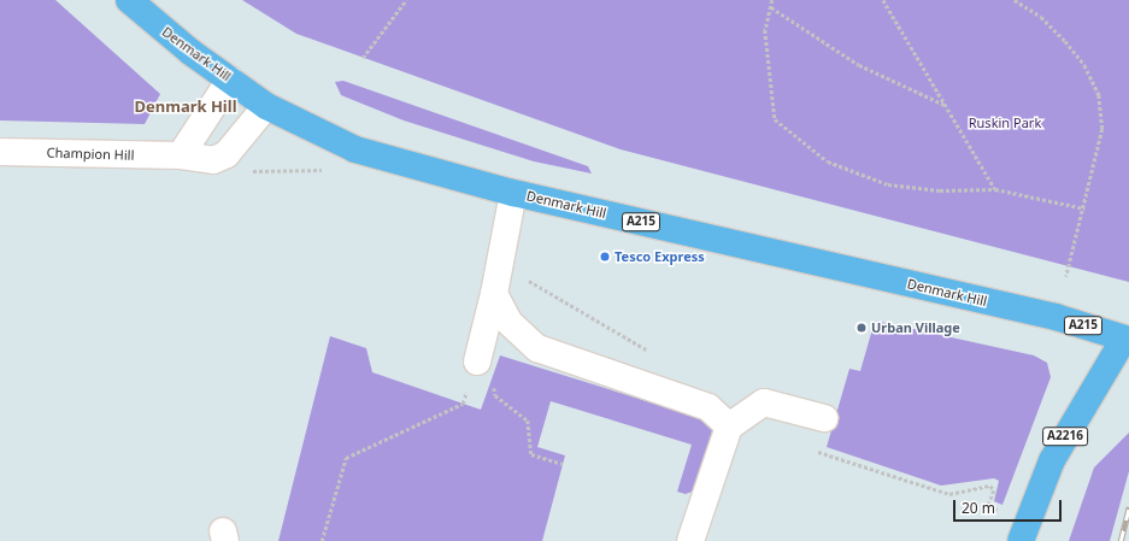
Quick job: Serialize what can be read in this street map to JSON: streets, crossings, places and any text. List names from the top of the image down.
{
  "streets": {
    "main road": ["Denmark Hill", "A215", "A2216"],
    "street": ["Champion Hill"]
  },
  "crossings": [
    ["Denmark Hill", "Champion Hill"],
    ["Denmark Hill", "A2216"]
  ],
  "districts": ["Denmark Hill"],
  "parks": ["Ruskin Park"],
  "places": ["Tesco Express", "Urban Village"],
  "scale_bar": "20 m"
}
